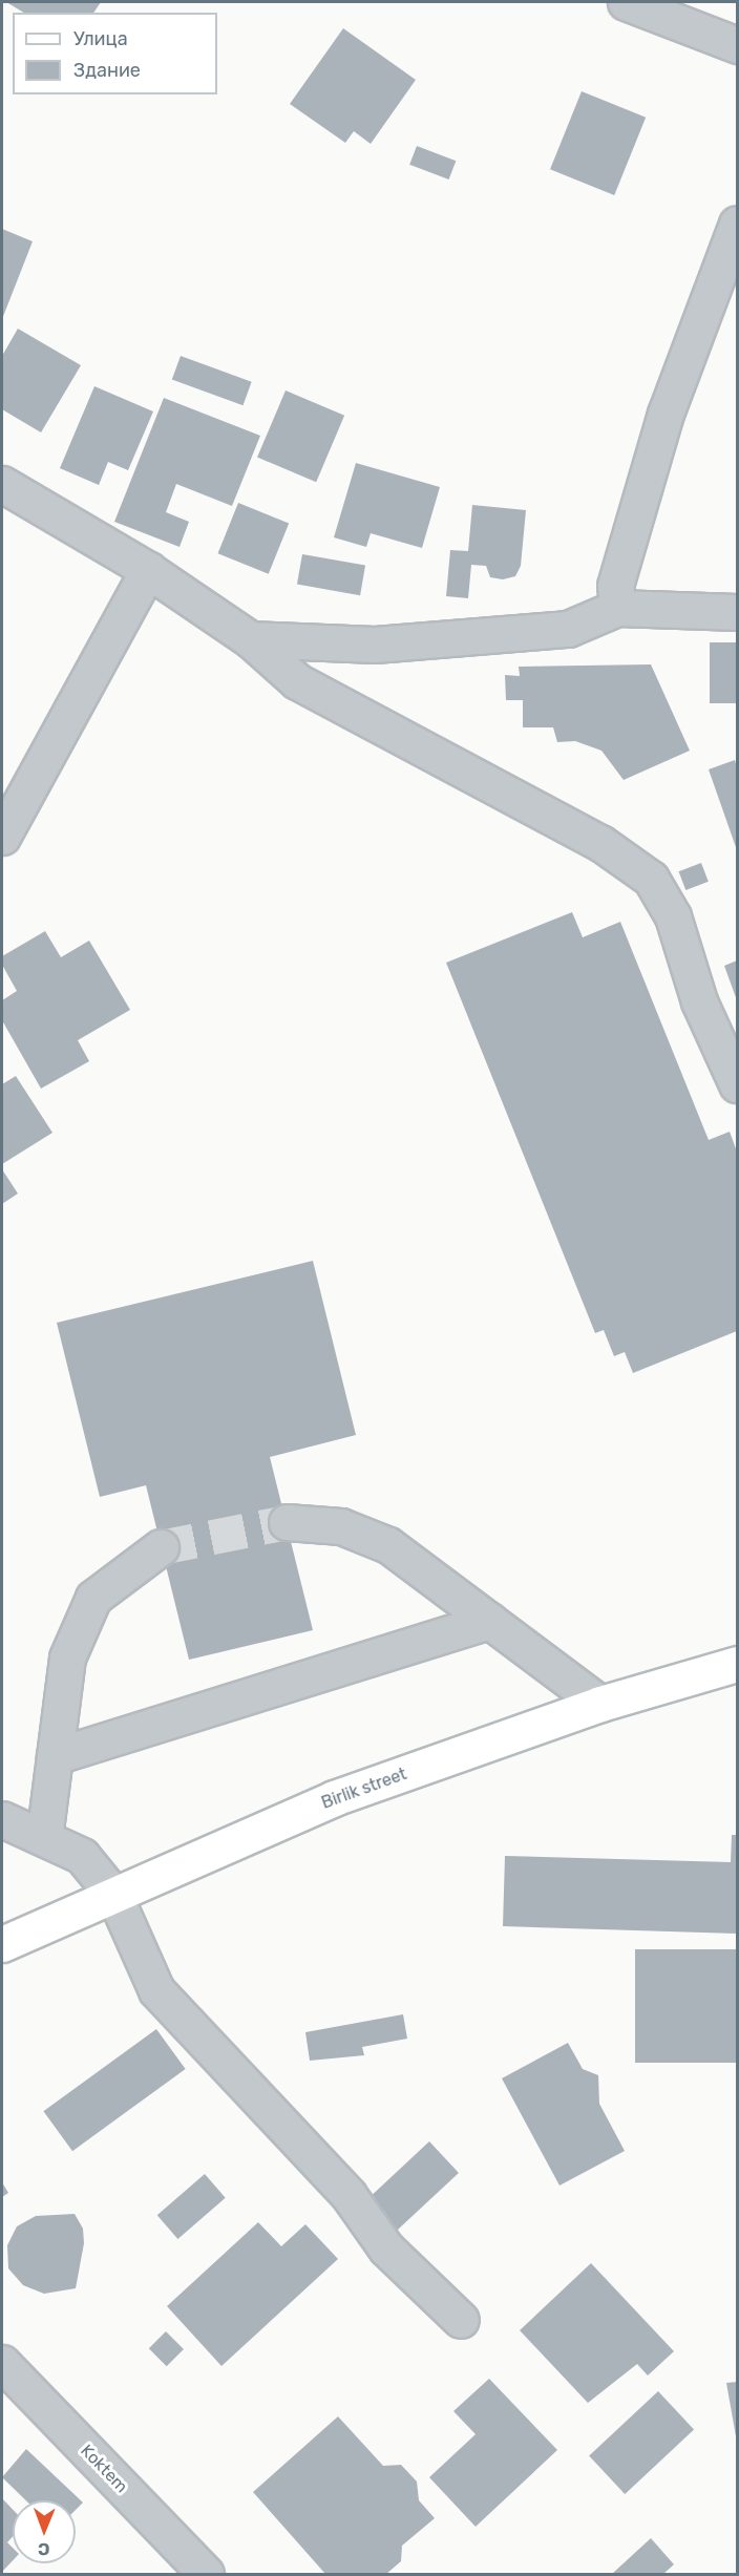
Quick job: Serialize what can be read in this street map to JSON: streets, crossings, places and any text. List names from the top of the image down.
{
  "streets": {
    "main road": ["Birlik street"],
    "street": ["Koktem"]
  },
  "legend": ["Улица", "Здание"],
  "north": "bottom"
}
